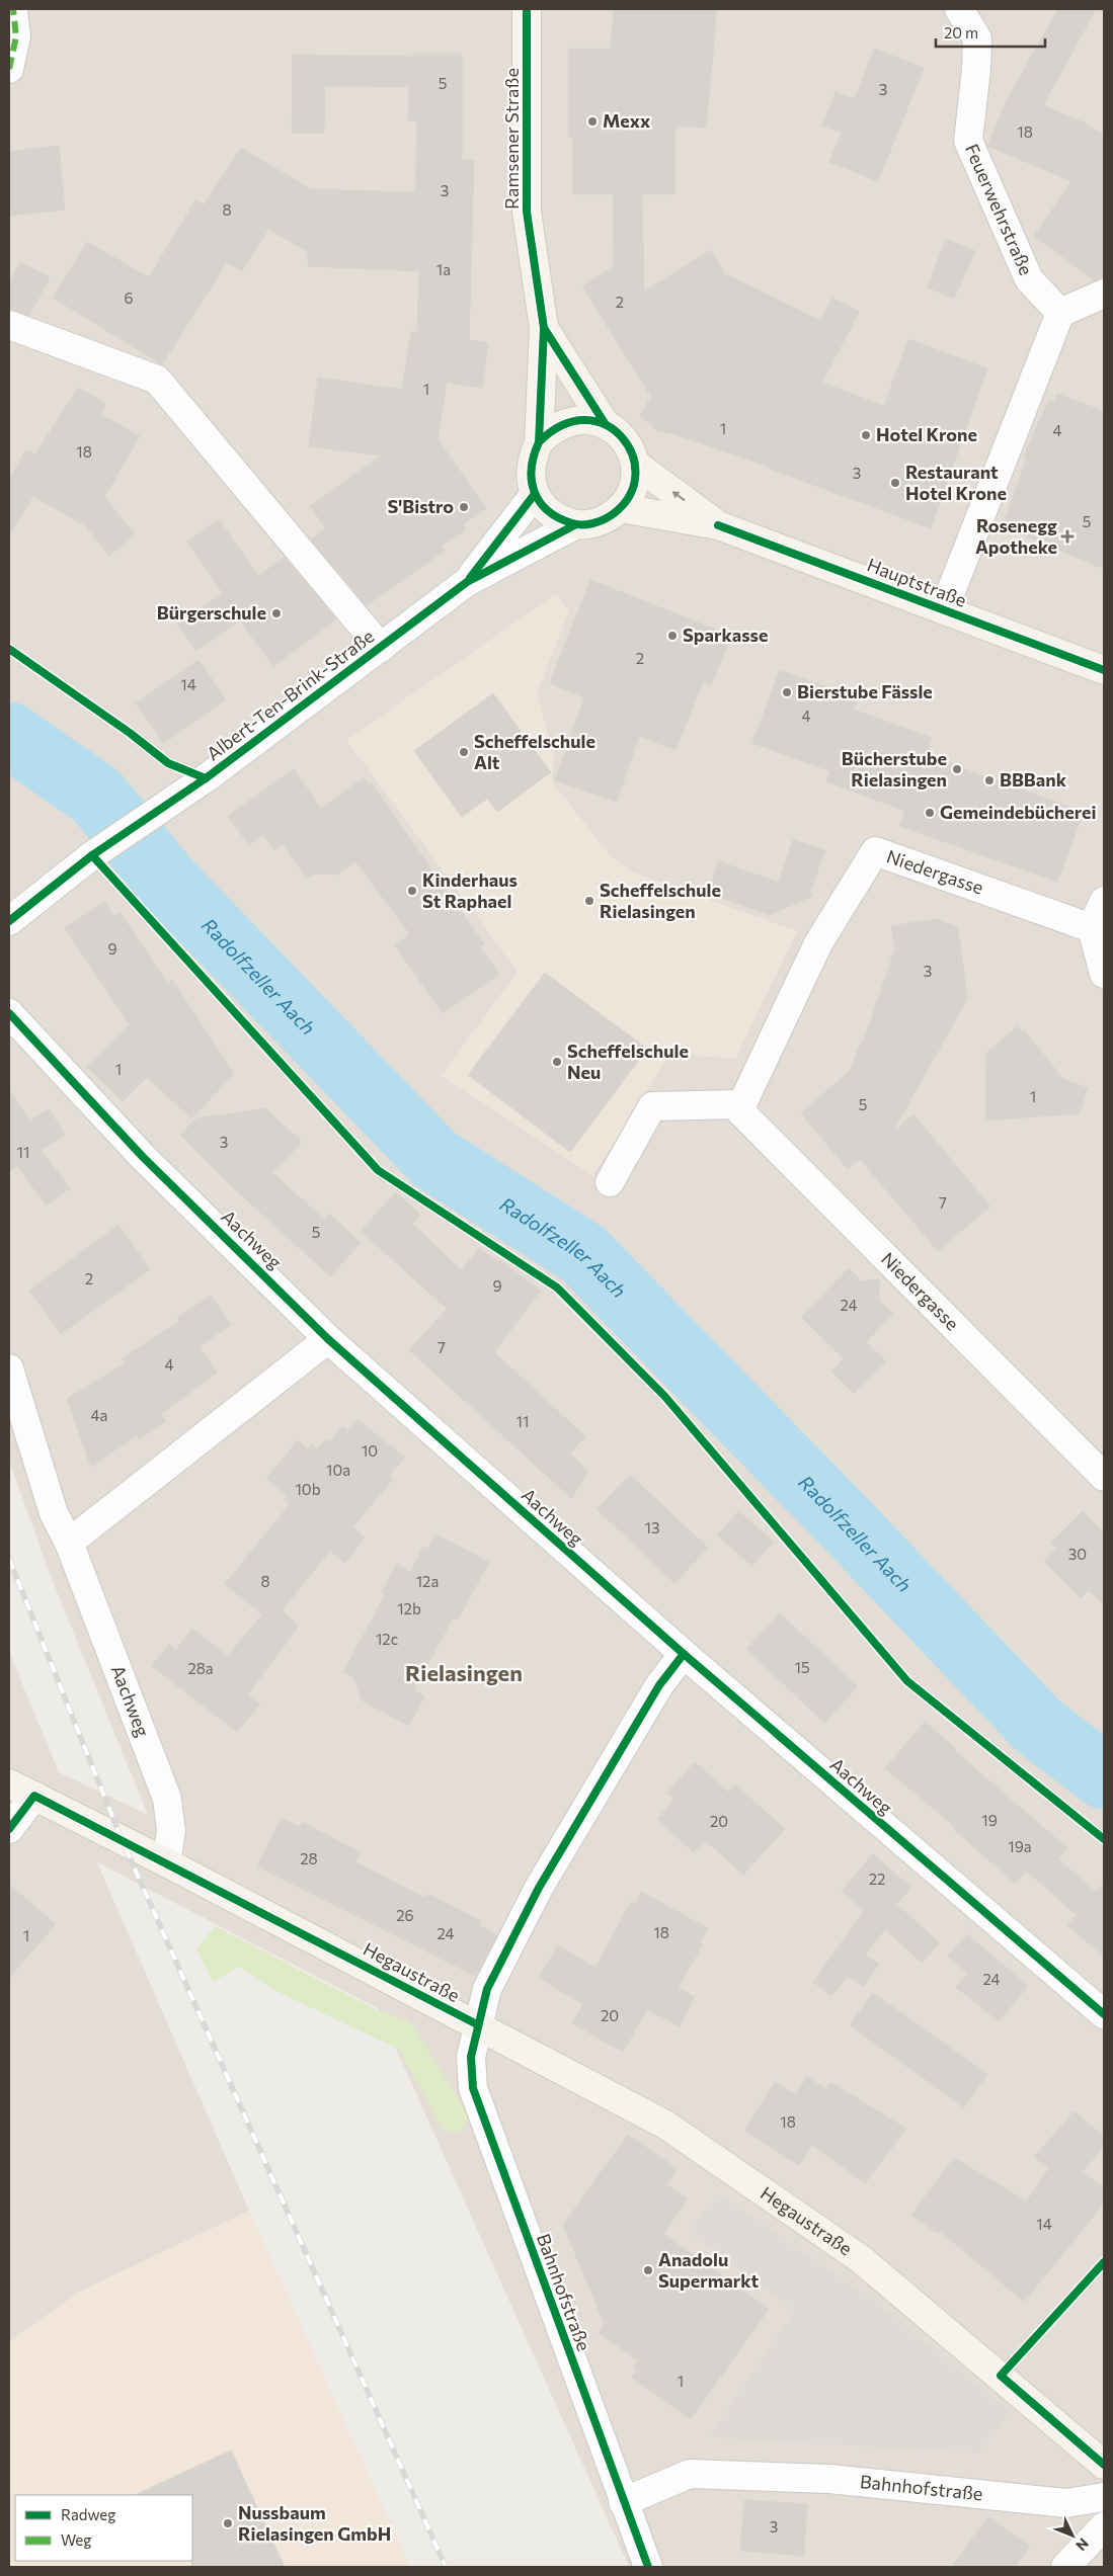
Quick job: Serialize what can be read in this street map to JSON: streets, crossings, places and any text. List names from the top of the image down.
{
  "streets": {
    "main road": ["Ramsener Straße", "Hauptstraße", "Hegaustraße"],
    "street": [
      "Feuerwehrstraße",
      "Albert-Ten-Brink-Straße",
      "Niedergasse",
      "Aachweg",
      "Bahnhofstraße"
    ]
  },
  "crossings": [
    ["Ramsener Straße", "Albert-Ten-Brink-Straße"],
    ["Aachweg", "Hegaustraße"],
    ["Hegaustraße", "Bahnhofstraße"]
  ],
  "districts": ["Rielasingen"],
  "water": ["Radolfzeller Aach"],
  "places": {
    "other": [
      "Mexx",
      "Hotel Krone",
      "Restaurant Hotel Krone",
      "S'Bistro",
      "Bürgerschule",
      "Sparkasse",
      "Bierstube Fässle",
      "Scheffelschule Alt",
      "Bücherstube Rielasingen",
      "BBBank",
      "Gemeindebücherei",
      "Kinderhaus St Raphael",
      "Scheffelschule Rielasingen",
      "Scheffelschule Neu",
      "Anadolu Supermarkt",
      "Nussbaum Rielasingen GmbH"
    ],
    "health": ["Rosenegg Apotheke"]
  },
  "house_numbers": [
    "5",
    "3",
    "18",
    "3",
    "8",
    "1a",
    "6",
    "2",
    "1",
    "1",
    "4",
    "18",
    "3",
    "5",
    "2",
    "14",
    "4",
    "9",
    "3",
    "1",
    "1",
    "5",
    "3",
    "11",
    "7",
    "5",
    "2",
    "9",
    "24",
    "7",
    "4",
    "4a",
    "11",
    "10",
    "10a",
    "10b",
    "13",
    "30",
    "8",
    "12a",
    "12b",
    "12c",
    "15",
    "28a",
    "19",
    "20",
    "19a",
    "28",
    "22",
    "26",
    "18",
    "24",
    "1",
    "24",
    "20",
    "18",
    "14",
    "1",
    "3"
  ],
  "legend": ["Radweg", "Weg"],
  "scale_bar": "20 m",
  "north": "bottom right"
}
